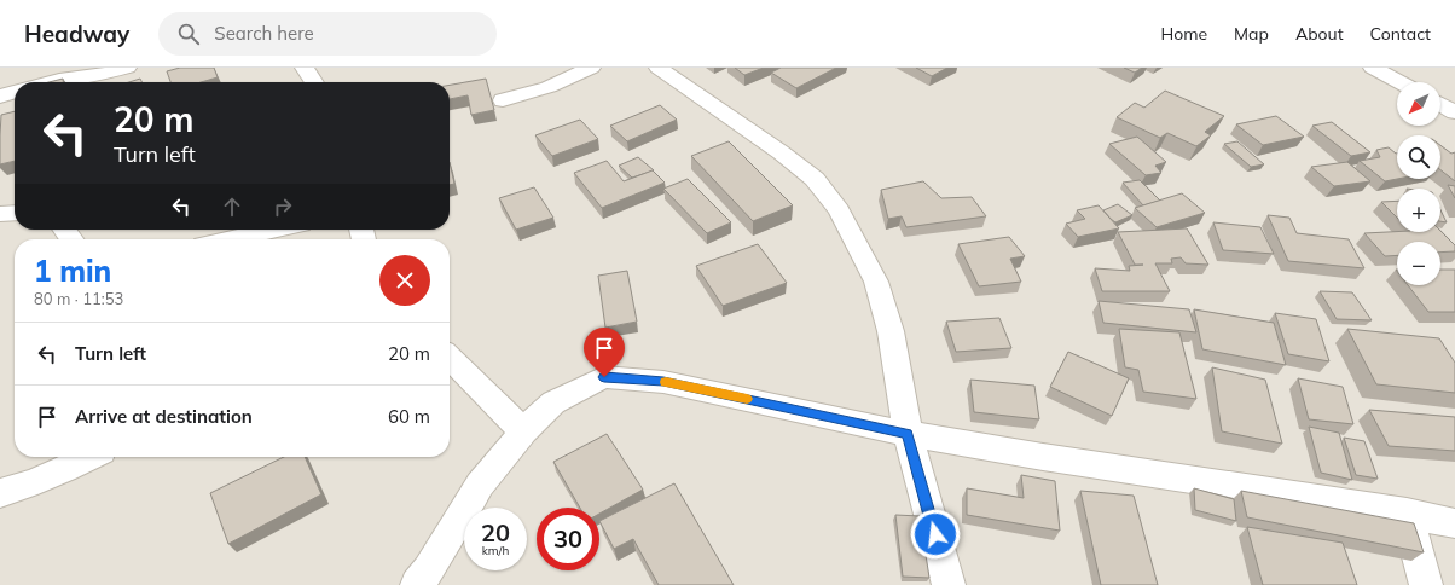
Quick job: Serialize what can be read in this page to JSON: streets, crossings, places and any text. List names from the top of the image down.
{
  "north": "bottom left",
  "page": {
    "header": "Headway",
    "search": "Search here",
    "nav": [
      "Home",
      "Map",
      "About",
      "Contact"
    ],
    "map_buttons": ["+", "−"],
    "turn": ["20 m", "Turn left"],
    "heading": ["1 min", "80 m · 11:53"],
    "list": [
      {
        "name": "Turn left",
        "value": "20 m"
      },
      {
        "name": "Arrive at destination",
        "value": "60 m"
      }
    ],
    "speed": "20 km/h",
    "limit": "30"
  }
}
